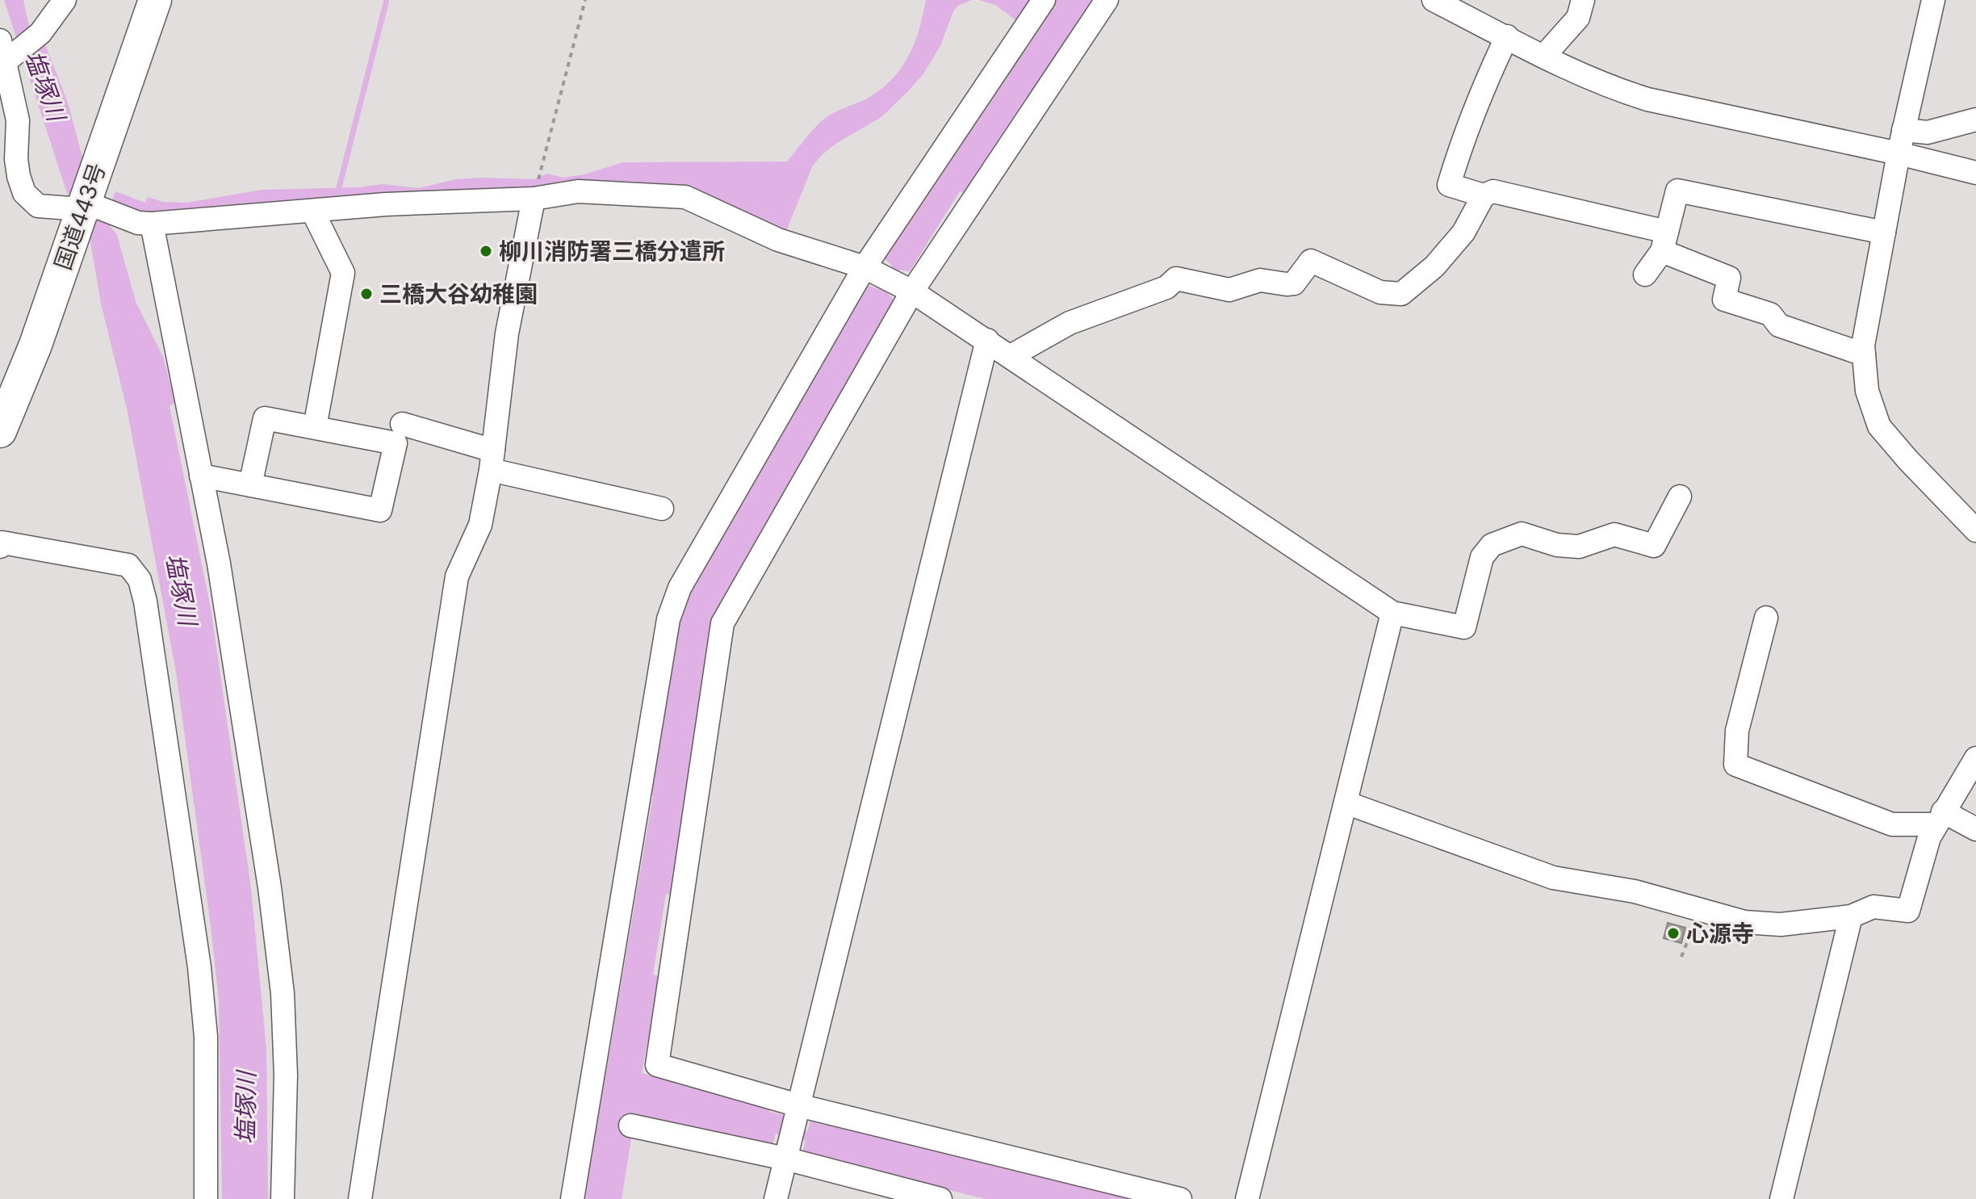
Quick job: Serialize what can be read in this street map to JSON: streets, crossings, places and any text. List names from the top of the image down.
{
  "streets": {
    "highway": ["国道443号"]
  },
  "water": ["塩塚川"],
  "places": ["柳川消防署三橋分遣所", "三橋大谷幼稚園", "心源寺"]
}
